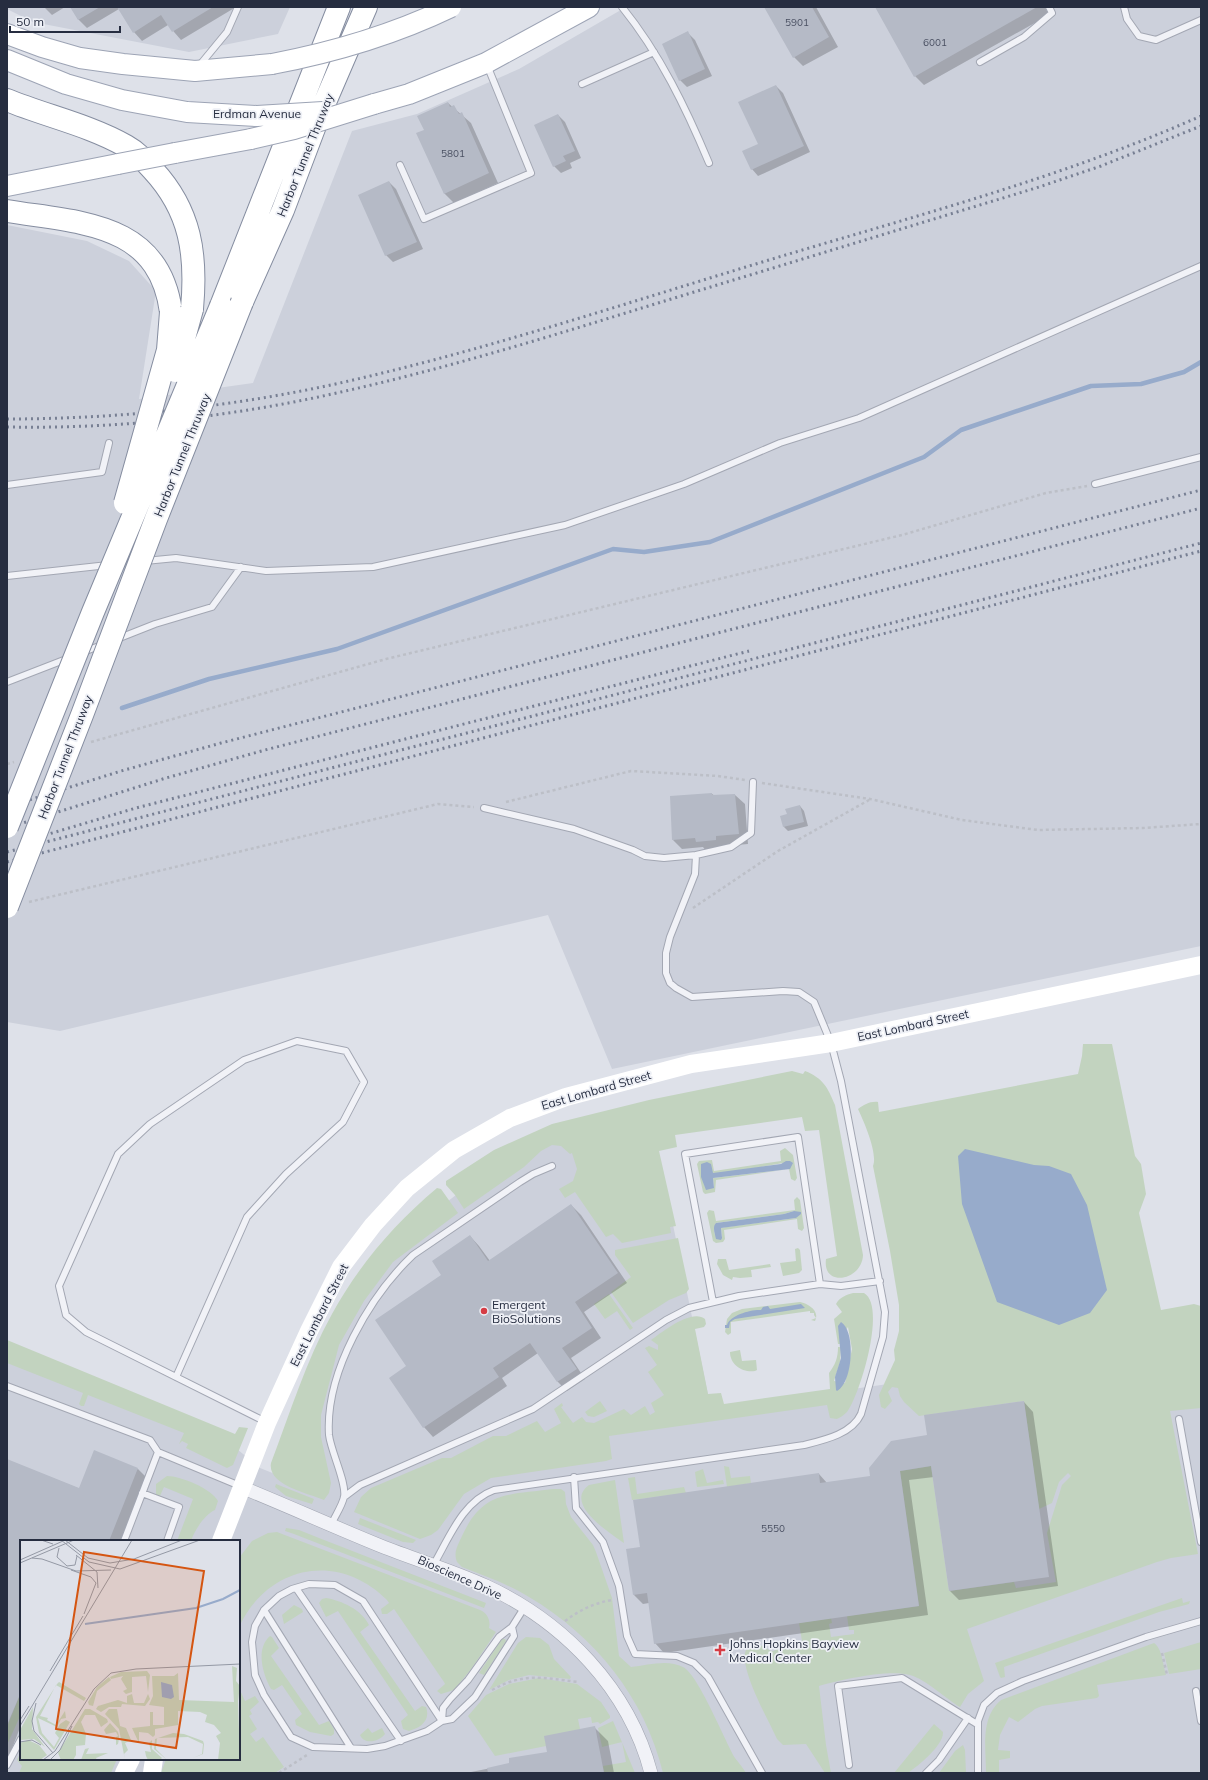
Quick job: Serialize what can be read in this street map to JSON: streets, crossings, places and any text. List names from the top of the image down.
{
  "streets": {
    "highway": ["Harbor Tunnel Thruway"],
    "main road": ["Erdman Avenue", "East Lombard Street"],
    "street": ["Bioscience Drive"]
  },
  "crossings": [
    ["East Lombard Street", "Bioscience Drive"]
  ],
  "places": {
    "other": ["Emergent BioSolutions"],
    "health": ["Johns Hopkins Bayview Medical Center"]
  },
  "house_numbers": [
    "5901",
    "6001",
    "5801",
    "5550"
  ],
  "scale_bar": "50 m"
}
